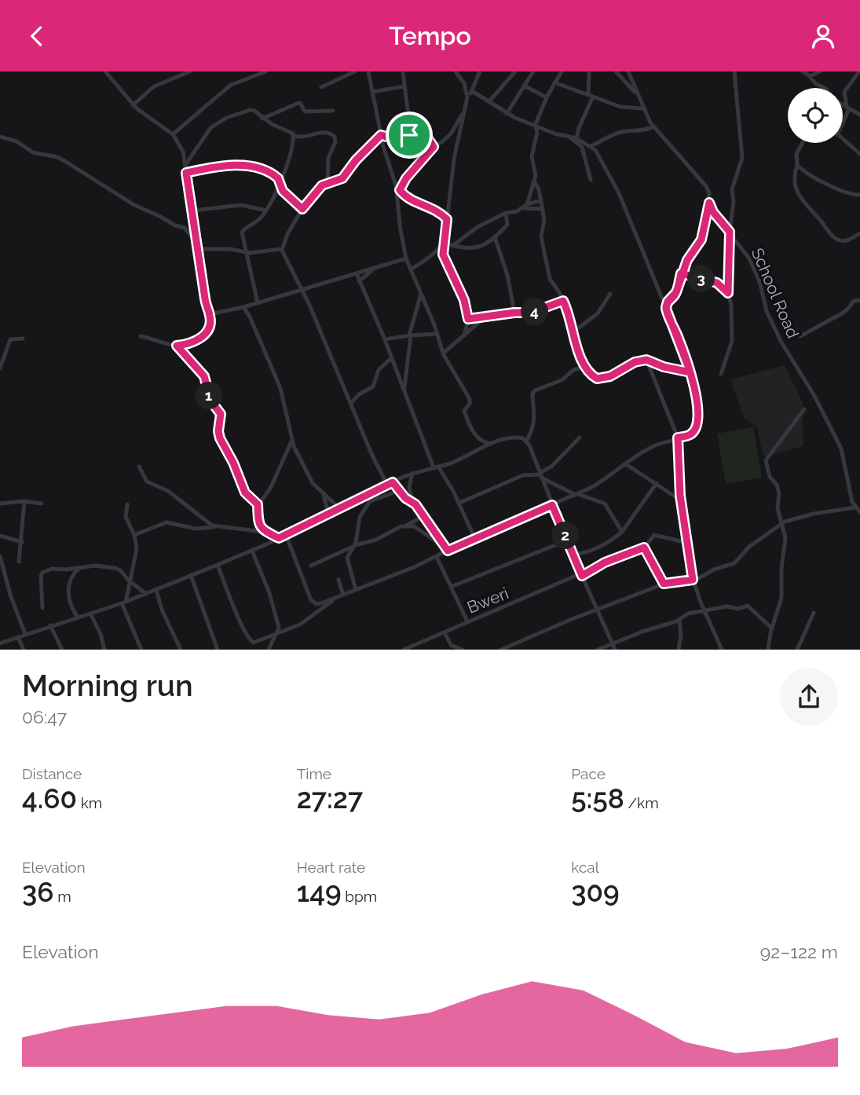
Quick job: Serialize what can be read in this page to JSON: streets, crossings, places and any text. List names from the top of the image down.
{
  "streets": {
    "street": ["School Road", "Bweri"]
  },
  "page": {
    "header": "Tempo",
    "pins": [
      "3",
      "4",
      "1",
      "2"
    ],
    "heading": ["Morning run", "06:47"],
    "stats": [
      ["Distance", "4.60 km"],
      ["Time", "27:27"],
      ["Pace", "5:58 /km"],
      ["Elevation", "36 m"],
      ["Heart rate", "149 bpm"],
      ["kcal", "309"]
    ],
    "chart": ["Elevation", "92–122 m"]
  }
}
